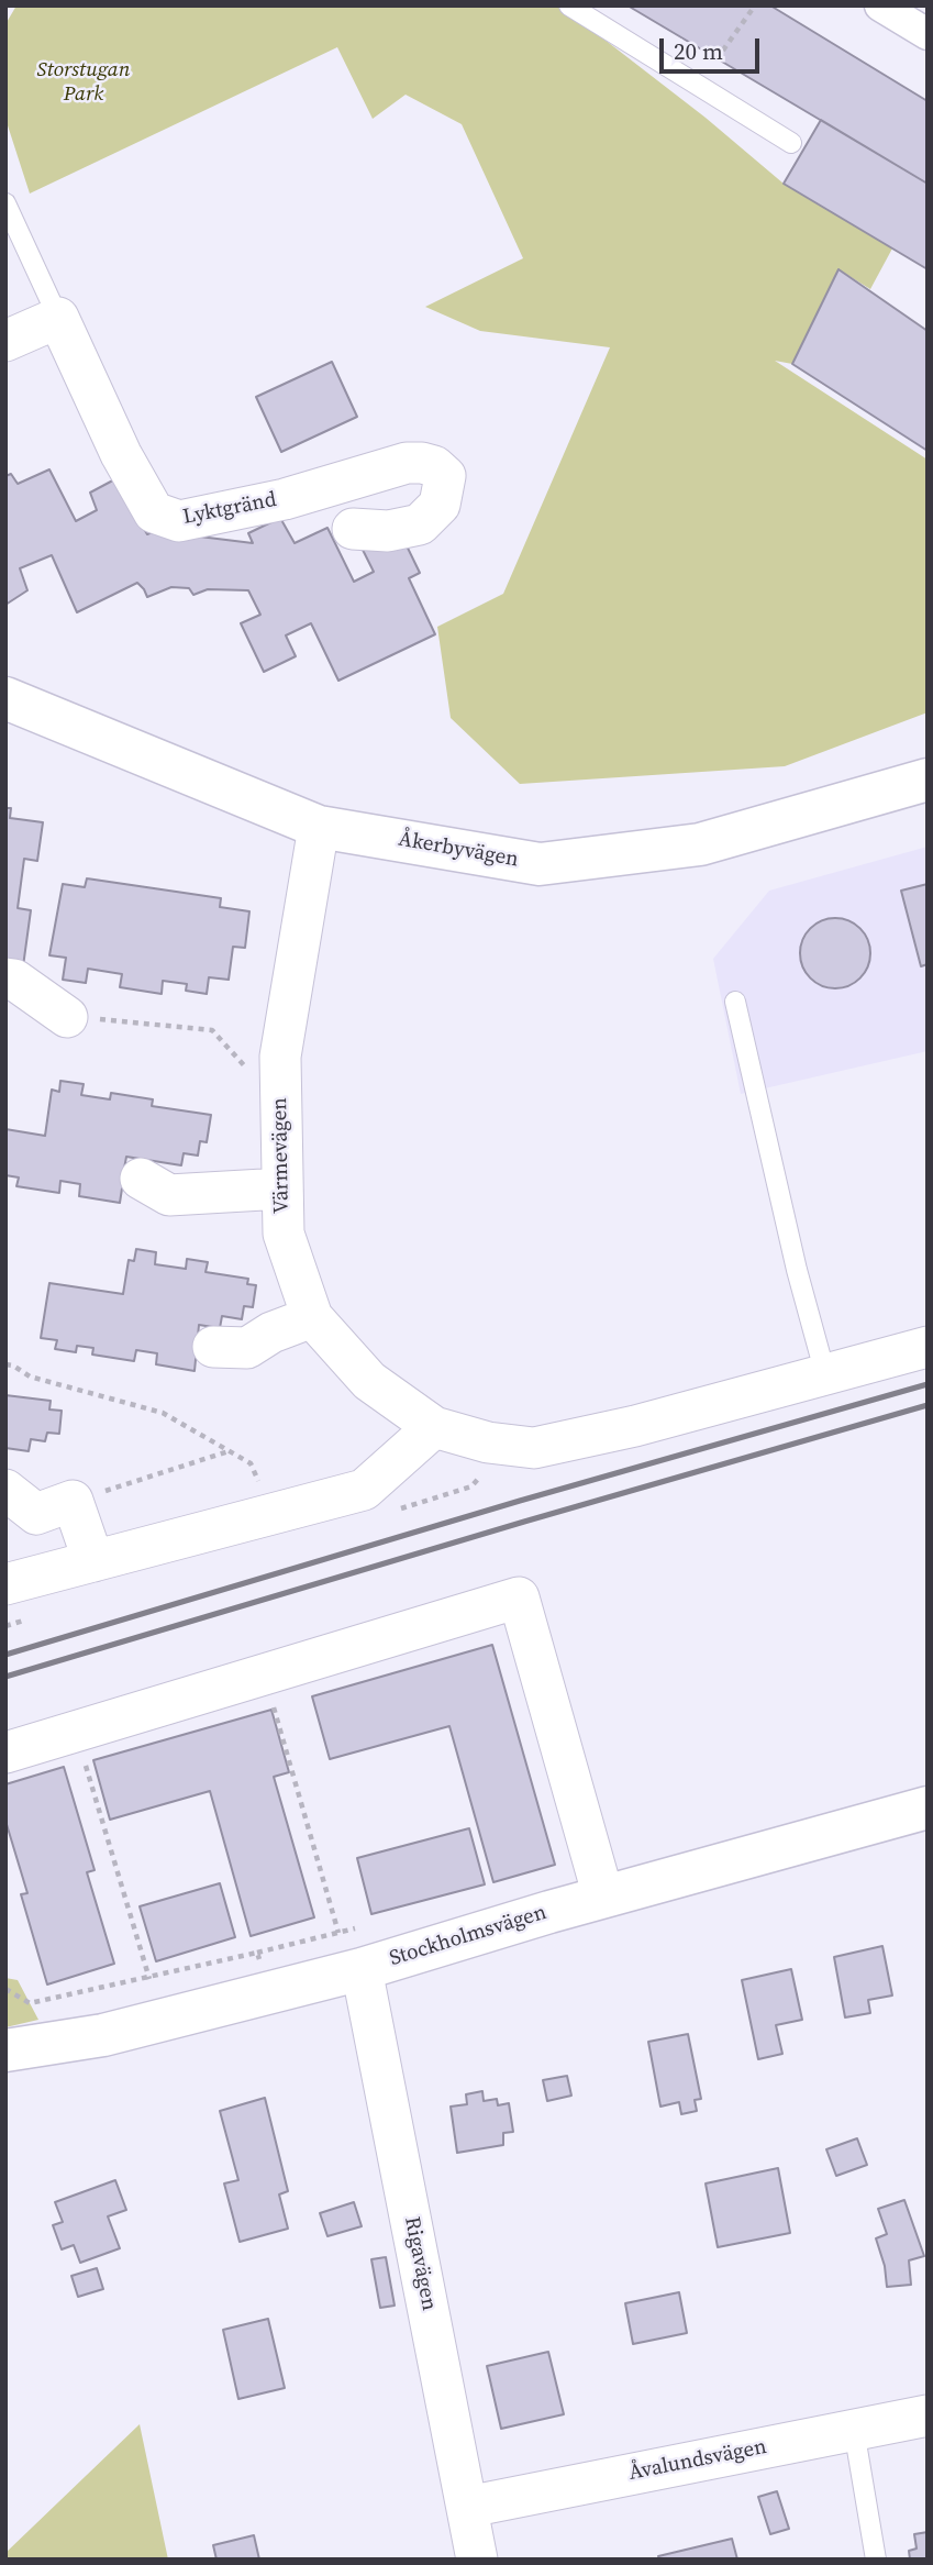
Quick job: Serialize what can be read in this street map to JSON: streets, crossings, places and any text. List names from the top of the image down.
{
  "streets": {
    "street": [
      "Lyktgränd",
      "Åkerbyvägen",
      "Värmevägen",
      "Stockholmsvägen",
      "Rigavägen",
      "Åvalundsvägen"
    ]
  },
  "crossings": [
    ["Åkerbyvägen", "Värmevägen"],
    ["Stockholmsvägen", "Rigavägen"],
    ["Rigavägen", "Åvalundsvägen"]
  ],
  "parks": ["Storstugan Park"],
  "scale_bar": "20 m"
}
